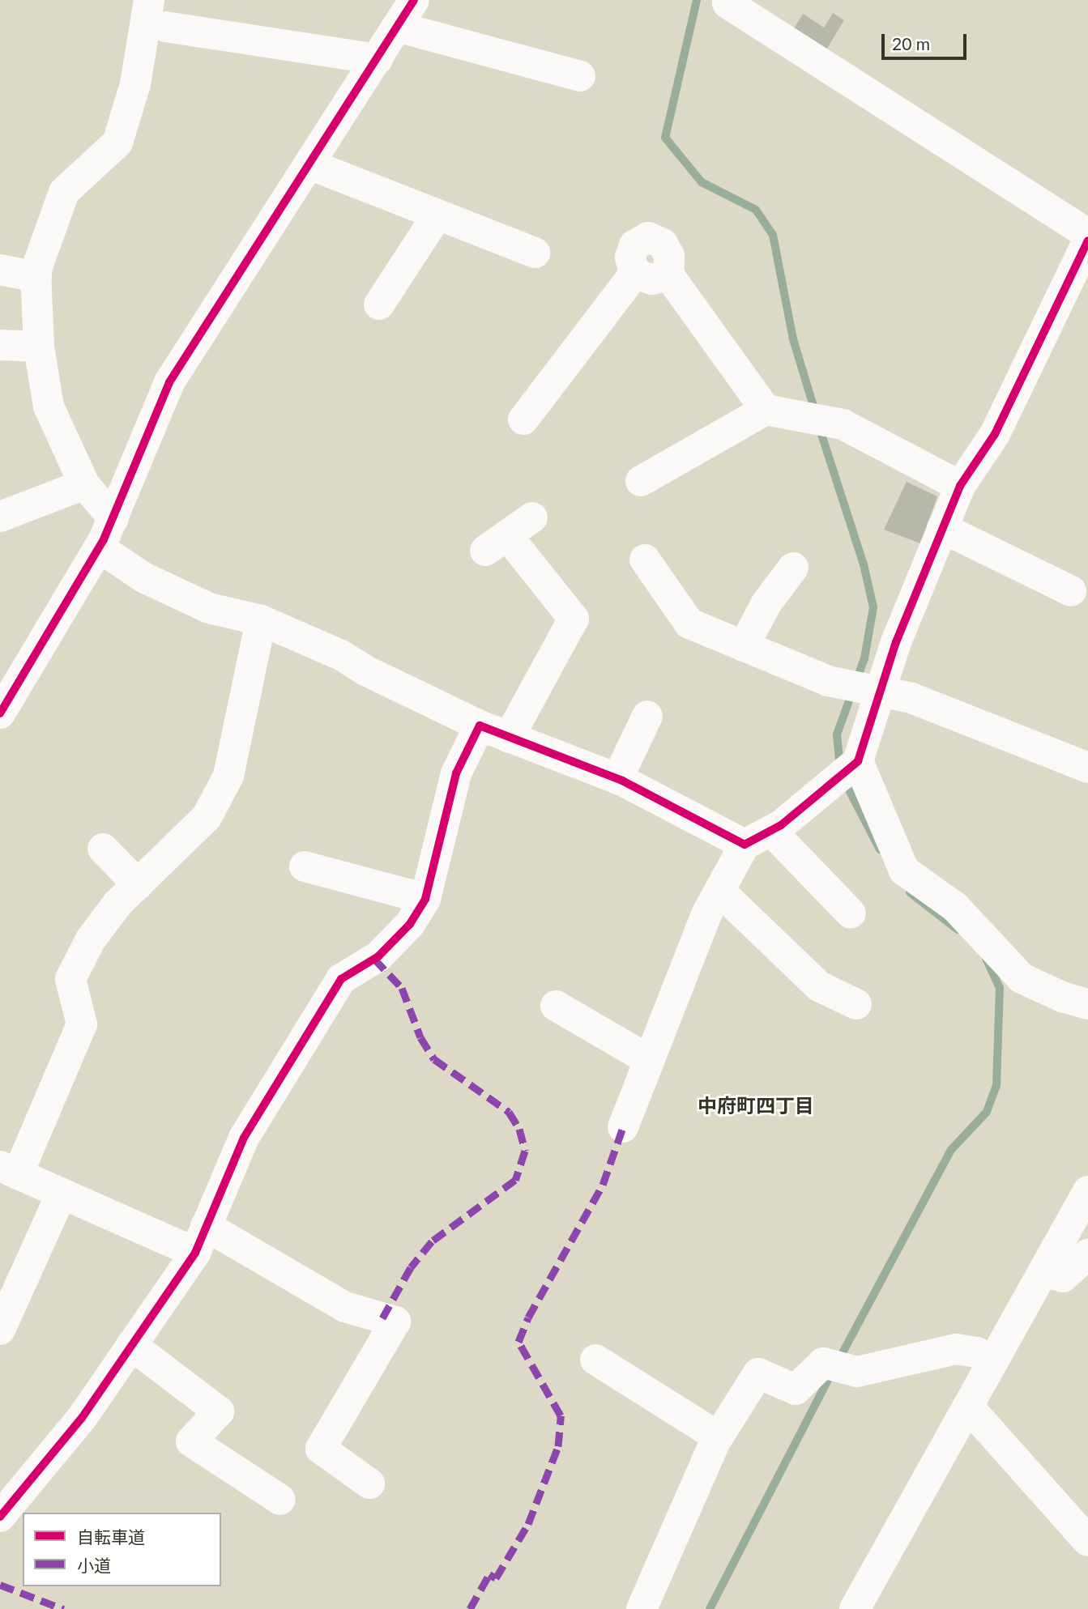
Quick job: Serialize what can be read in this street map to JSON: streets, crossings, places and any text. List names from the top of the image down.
{
  "districts": ["中府町四丁目"],
  "legend": ["自転車道", "小道"],
  "scale_bar": "20 m"
}
